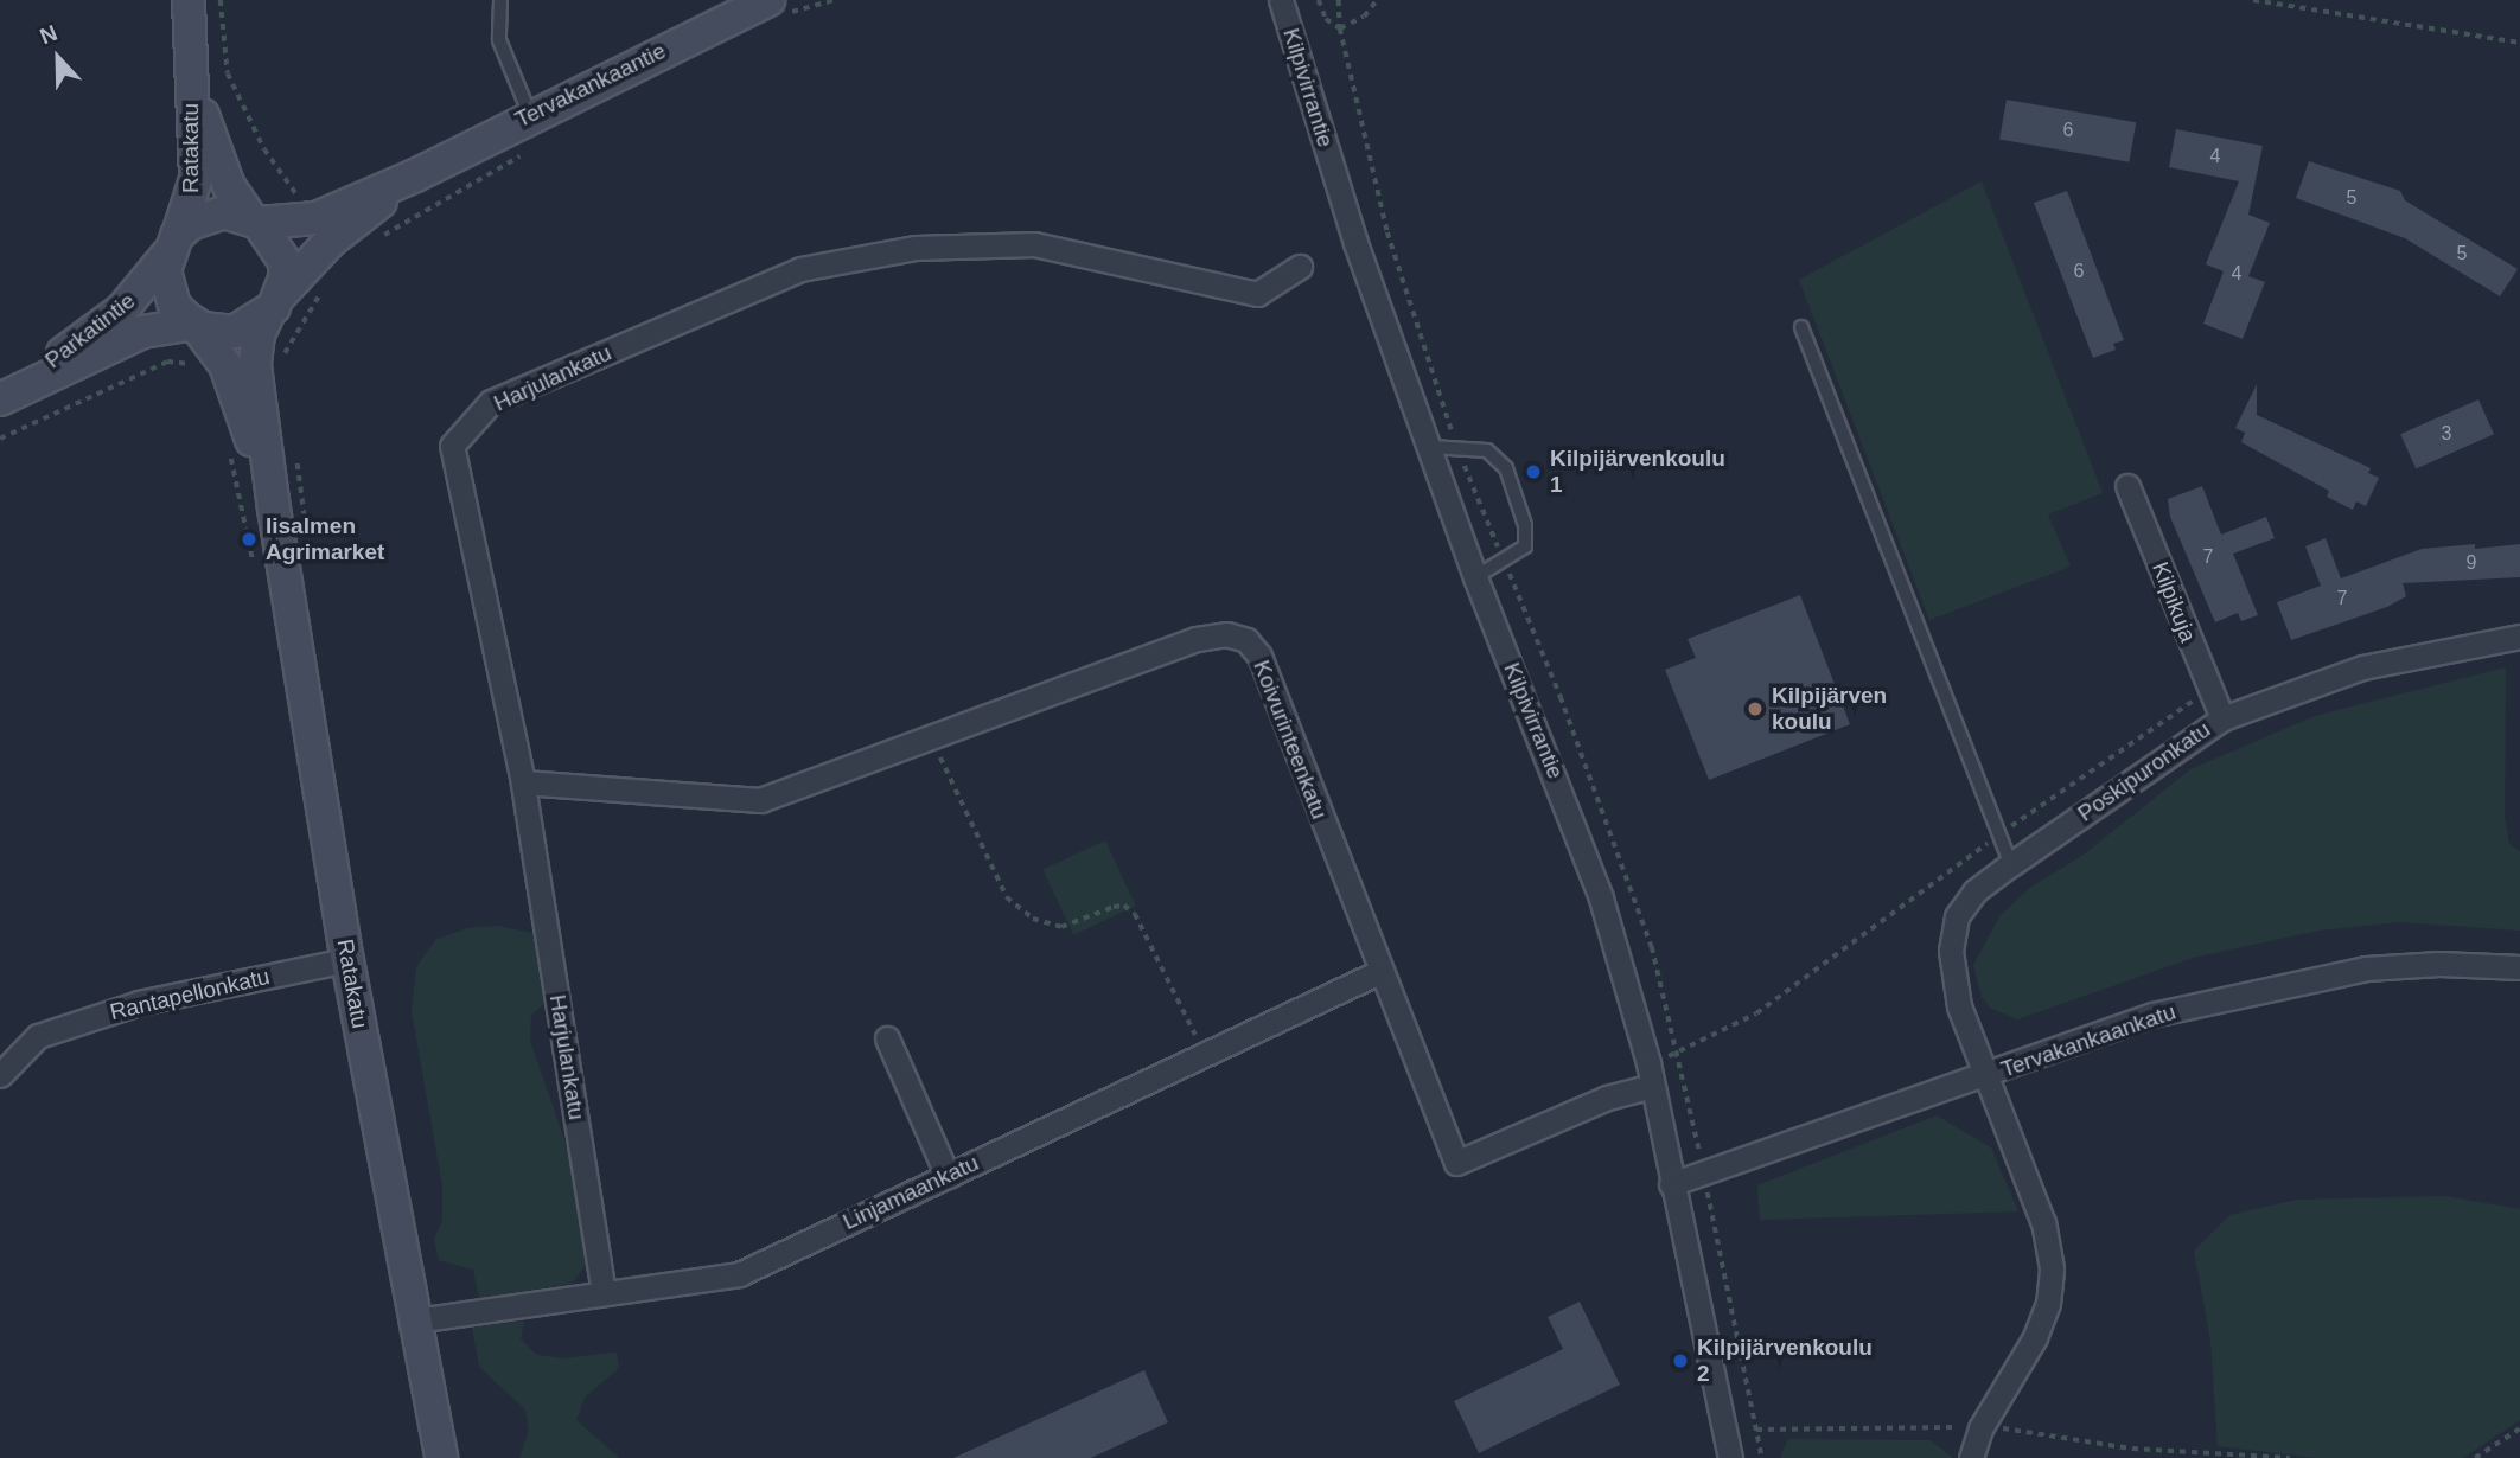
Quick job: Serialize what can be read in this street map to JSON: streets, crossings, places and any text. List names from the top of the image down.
{
  "streets": {
    "street": [
      "Tervakankaantie",
      "Kilpivirrantie",
      "Ratakatu",
      "Parkatintie",
      "Harjulankatu",
      "Kilpikuja",
      "Koivurinteenkatu",
      "Poskipuronkatu",
      "Rantapellonkatu",
      "Tervakankaankatu",
      "Linjamaankatu"
    ]
  },
  "crossings": [
    ["Tervakankaantie", "Ratakatu"],
    ["Tervakankaantie", "Parkatintie"],
    ["Kilpivirrantie", "Koivurinteenkatu"],
    ["Kilpivirrantie", "Tervakankaankatu"],
    ["Ratakatu", "Parkatintie"],
    ["Ratakatu", "Rantapellonkatu"],
    ["Ratakatu", "Linjamaankatu"],
    ["Harjulankatu", "Koivurinteenkatu"],
    ["Harjulankatu", "Linjamaankatu"],
    ["Kilpikuja", "Poskipuronkatu"],
    ["Koivurinteenkatu", "Linjamaankatu"],
    ["Poskipuronkatu", "Tervakankaankatu"]
  ],
  "places": [
    "Kilpijärvenkoulu 1",
    "Iisalmen Agrimarket",
    "Kilpijärven koulu",
    "Kilpijärvenkoulu 2"
  ],
  "house_numbers": [
    "6",
    "4",
    "5",
    "5",
    "6",
    "4",
    "3",
    "7",
    "9",
    "7"
  ],
  "north": "top"
}
